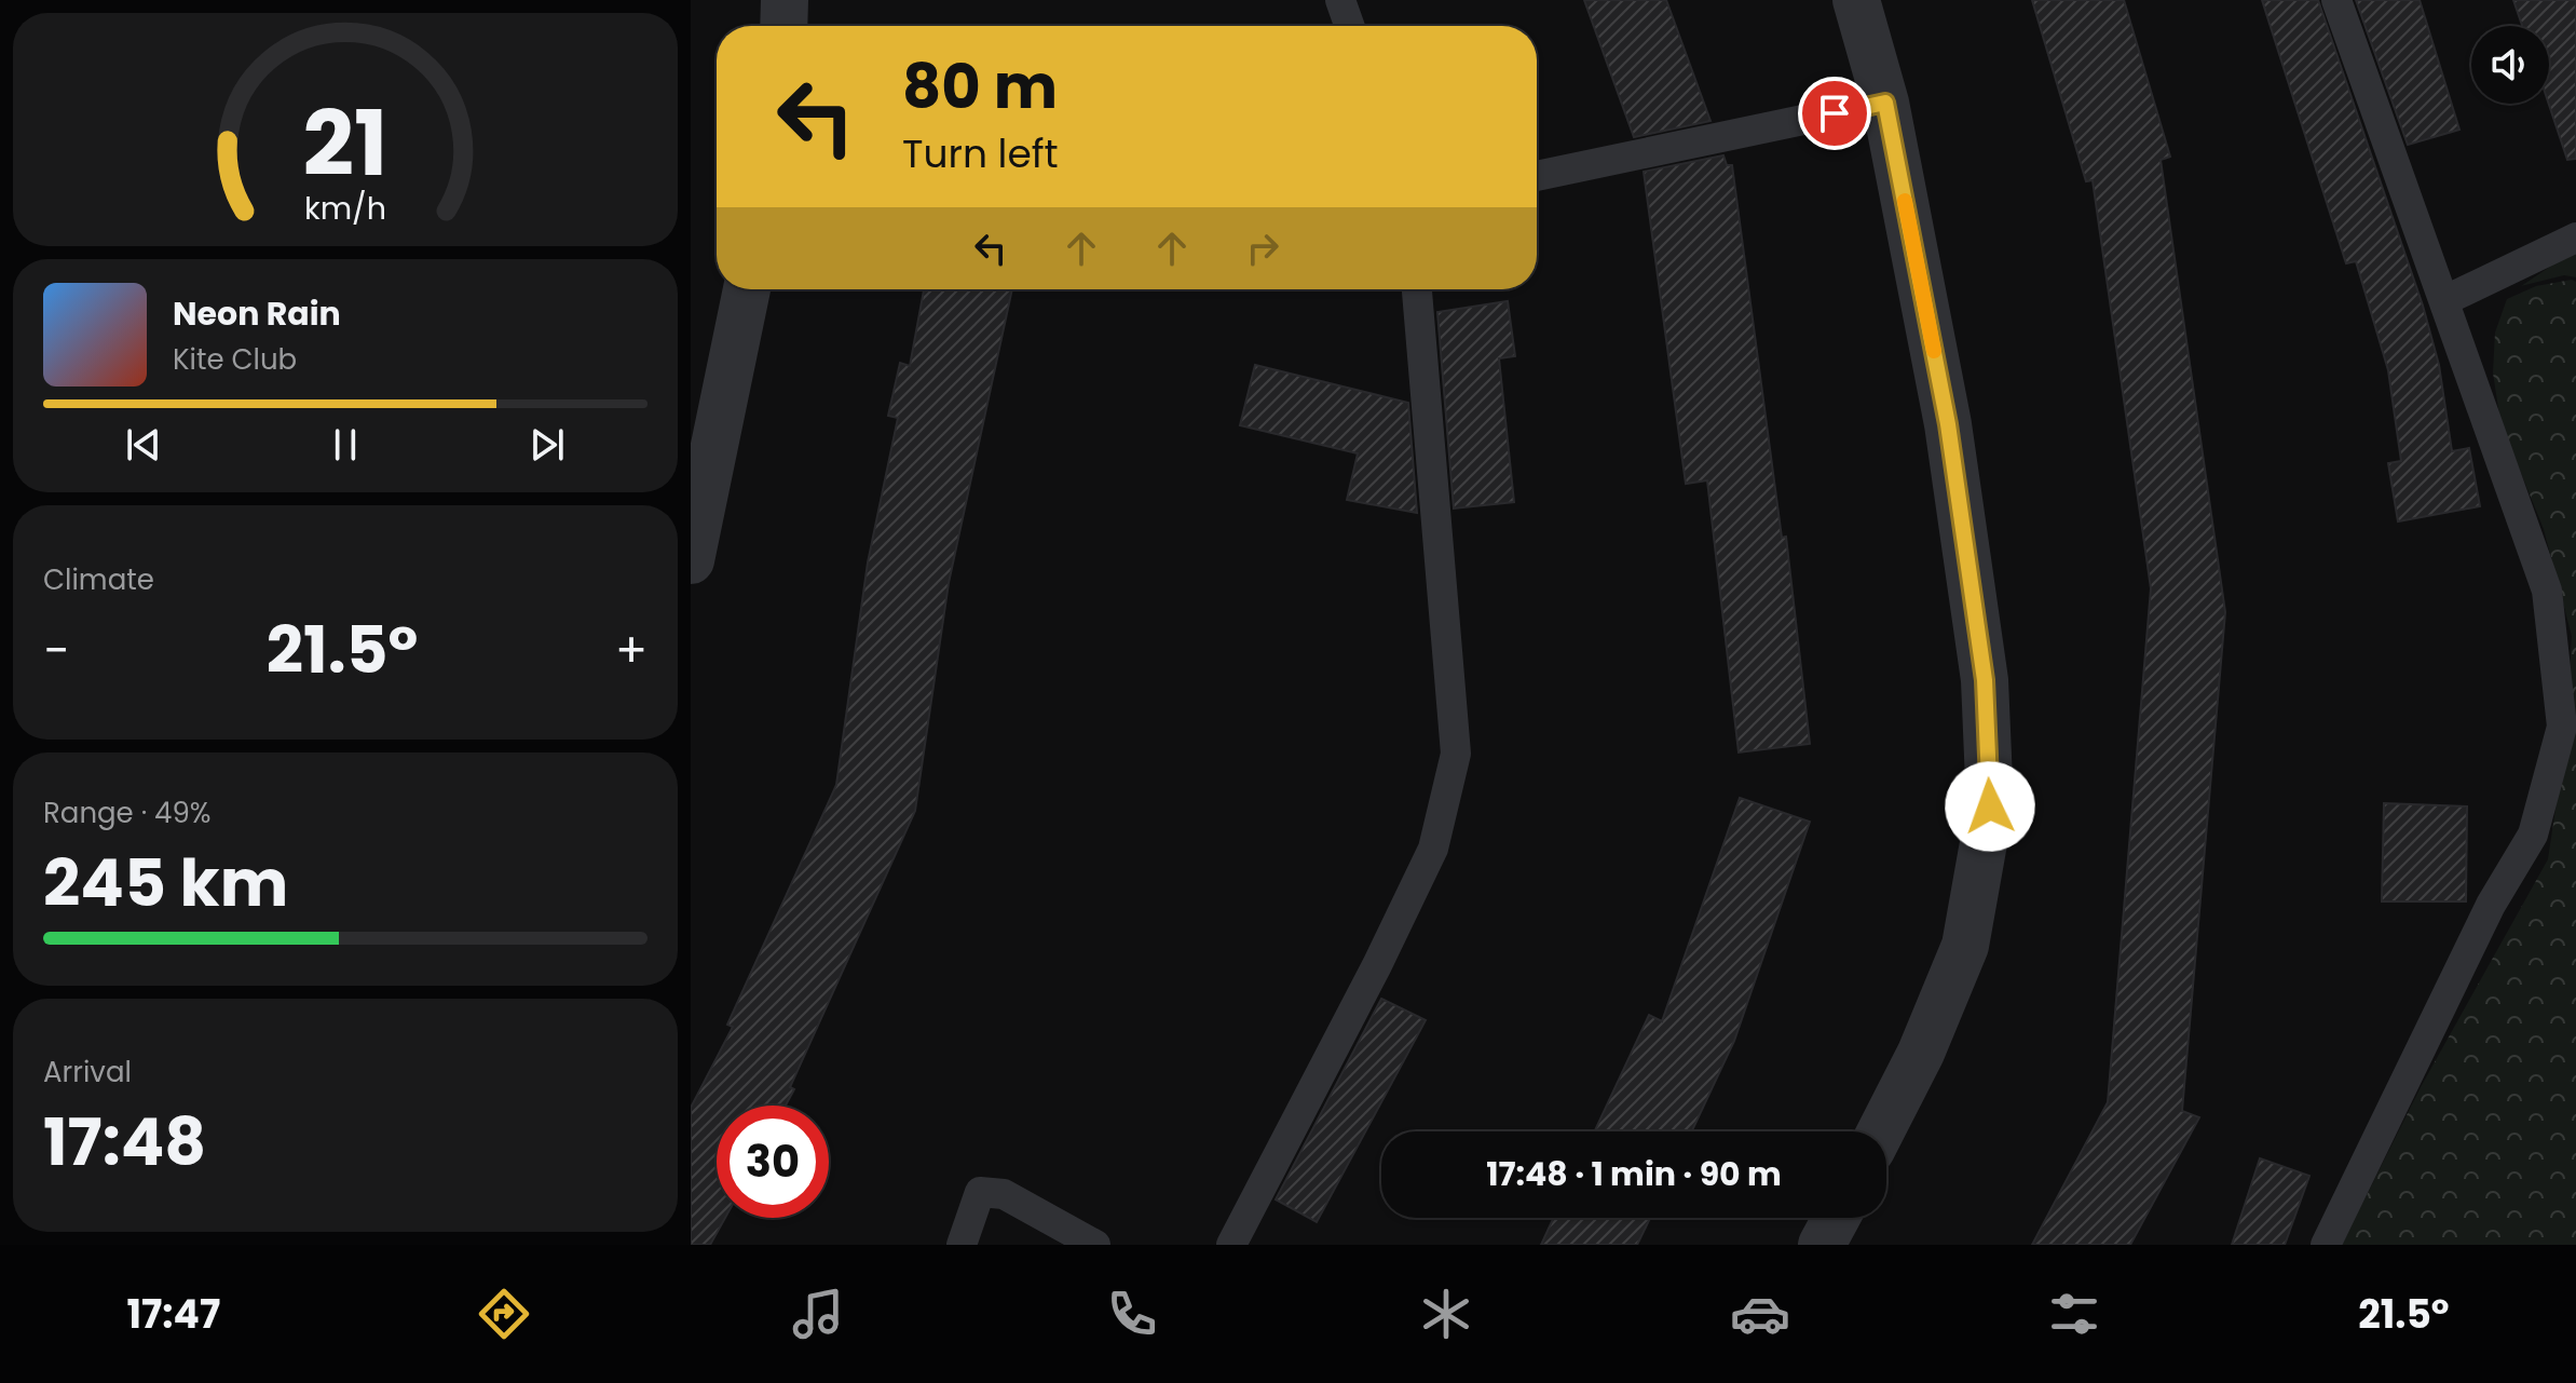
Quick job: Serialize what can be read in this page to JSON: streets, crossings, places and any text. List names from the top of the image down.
{
  "page": {
    "turn": ["80 m", "Turn left"],
    "song": ["Neon Rain", "Kite Club"],
    "tile": [
      "Climate",
      ["Range · 49%", "245 km"],
      ["Arrival", "17:48"]
    ],
    "heat": ["−", "21.5°", "+"],
    "limit": "30",
    "trip": "17:48 · 1 min · 90 m",
    "tabs": ["17:47", "21.5°"],
    "gauge": ["21", "km/h"]
  }
}
